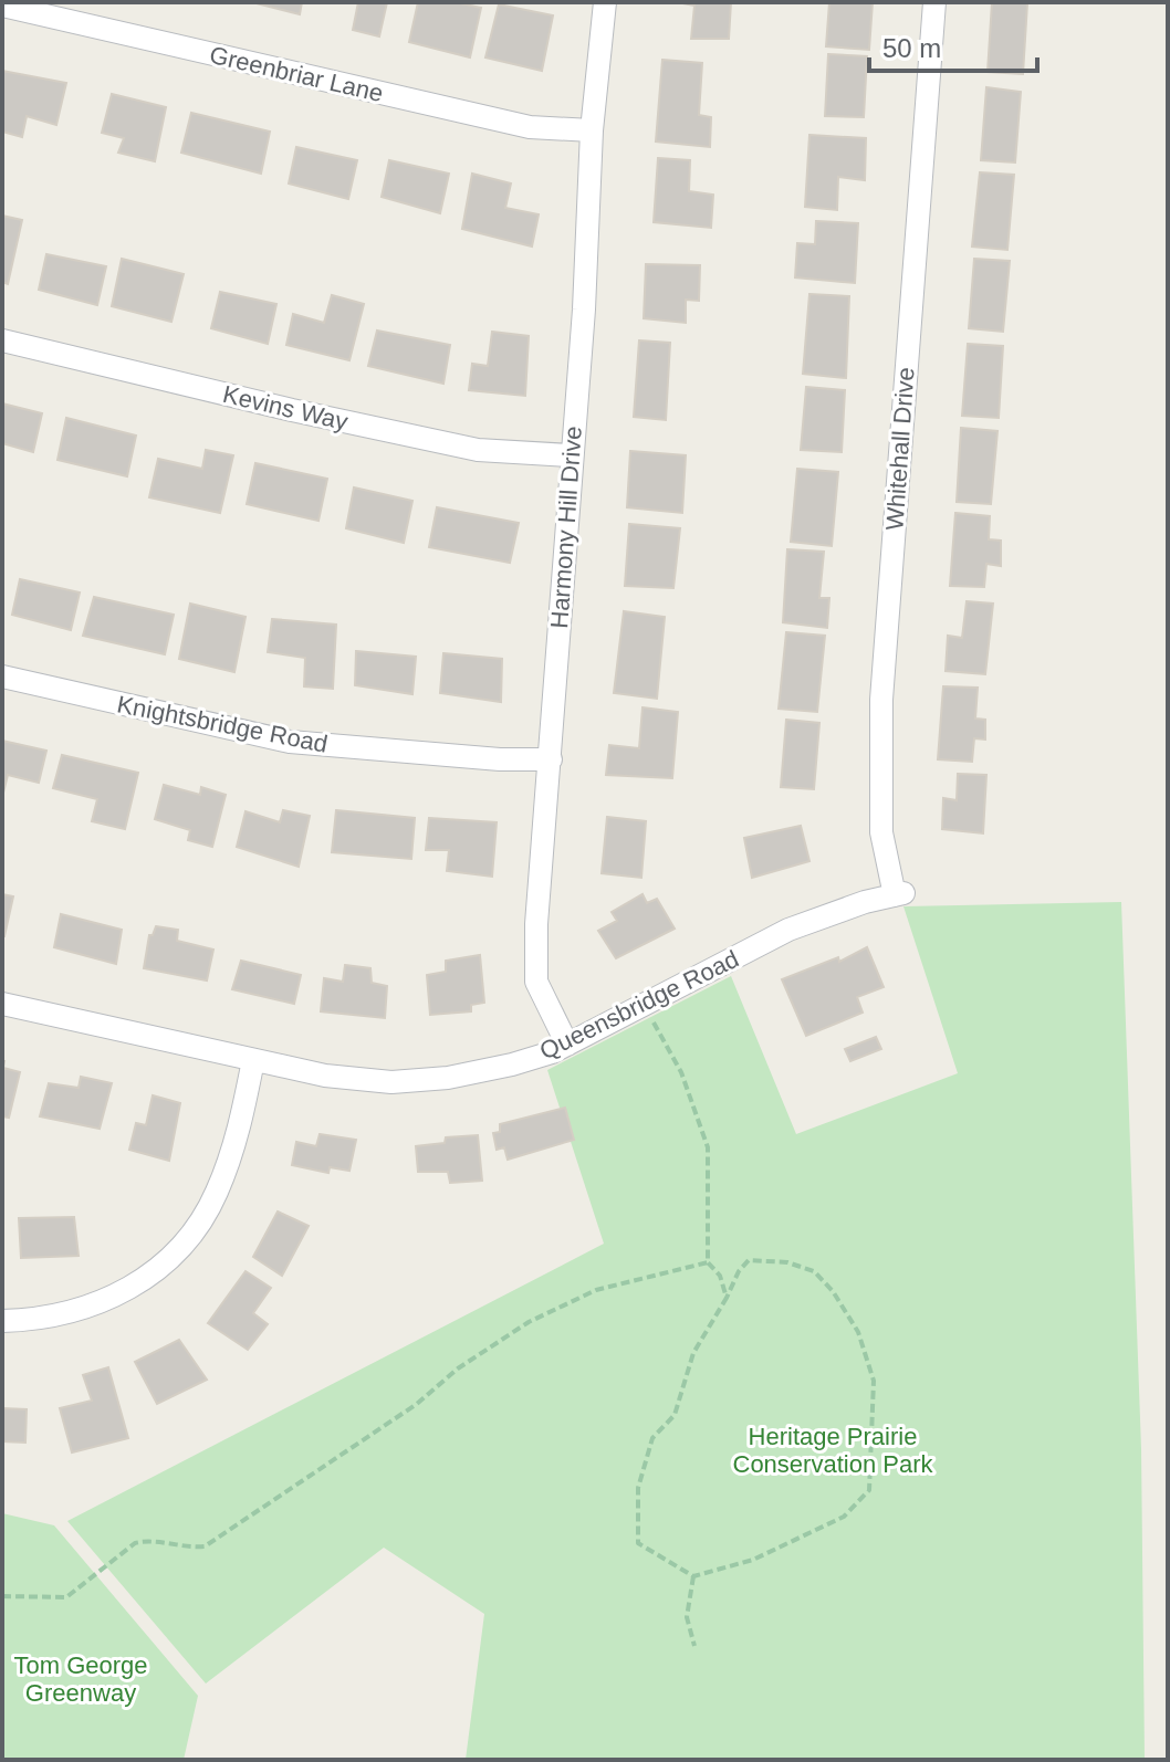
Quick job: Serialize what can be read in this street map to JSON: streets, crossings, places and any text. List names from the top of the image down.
{
  "streets": {
    "street": [
      "Greenbriar Lane",
      "Kevins Way",
      "Whitehall Drive",
      "Harmony Hill Drive",
      "Knightsbridge Road",
      "Queensbridge Road"
    ]
  },
  "crossings": [
    ["Greenbriar Lane", "Harmony Hill Drive"],
    ["Kevins Way", "Harmony Hill Drive"],
    ["Whitehall Drive", "Queensbridge Road"],
    ["Harmony Hill Drive", "Knightsbridge Road"],
    ["Harmony Hill Drive", "Queensbridge Road"]
  ],
  "parks": ["Heritage Prairie Conservation Park", "Tom George Greenway"],
  "scale_bar": "50 m"
}
